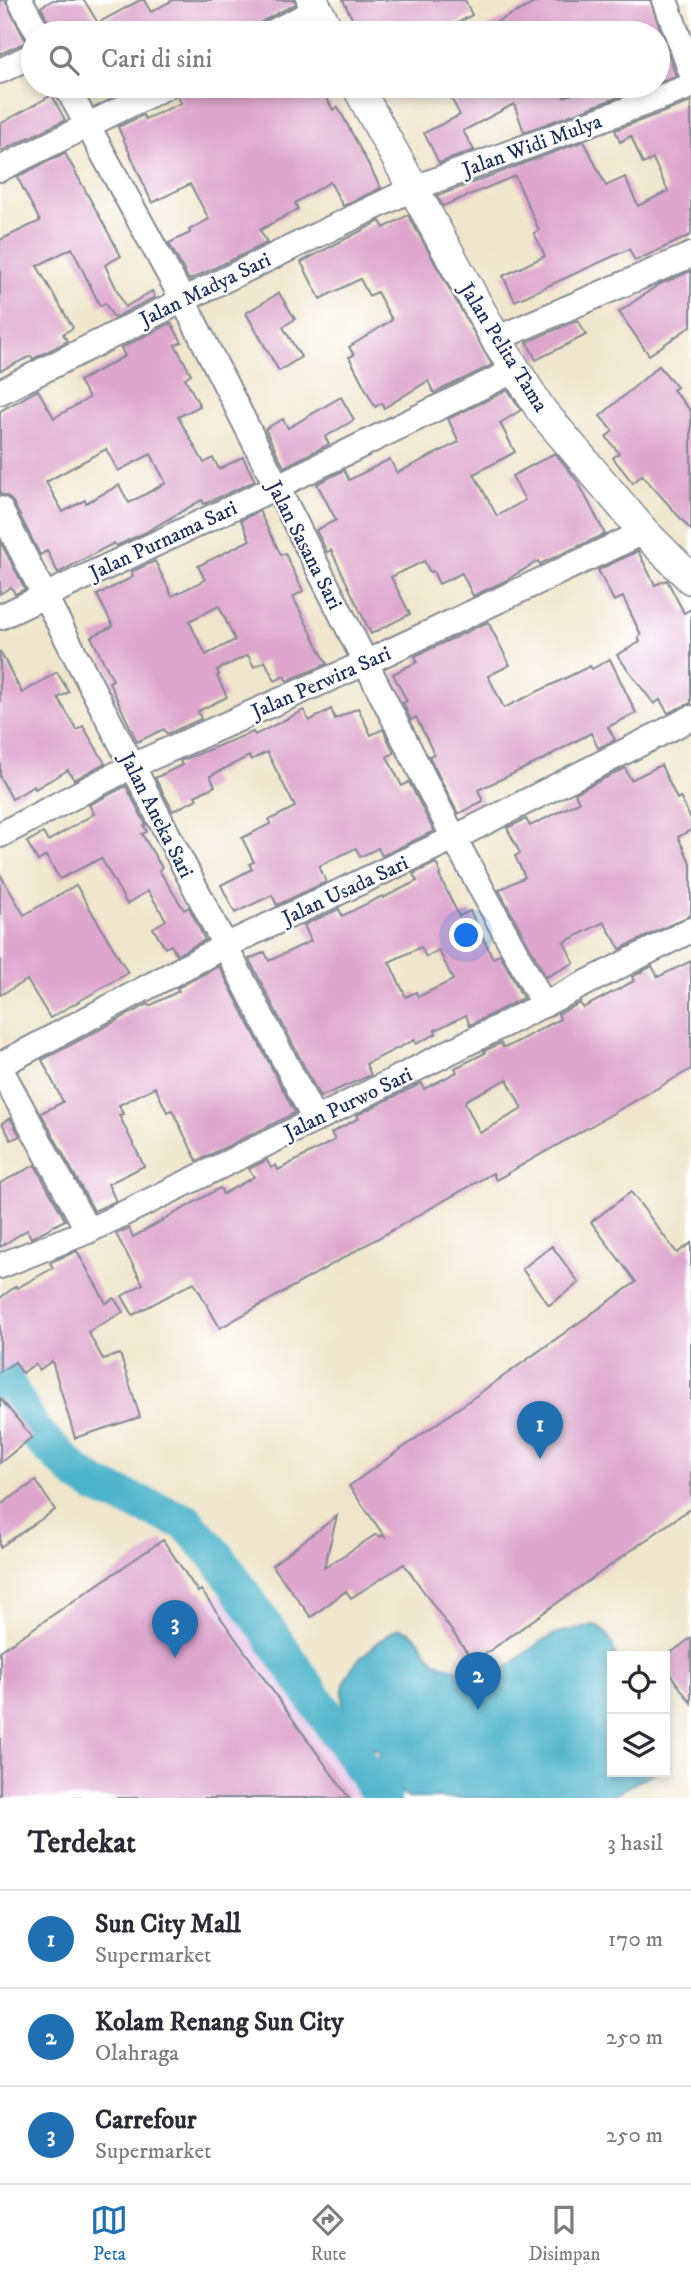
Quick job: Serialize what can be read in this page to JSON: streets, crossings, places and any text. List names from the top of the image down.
{
  "streets": {
    "street": [
      "Jalan Widi Mulya",
      "Jalan Madya Sari",
      "Jalan Pelita Tama",
      "Jalan Purnama Sari",
      "Jalan Sasana Sari",
      "Jalan Perwira Sari",
      "Jalan Aneka Sari",
      "Jalan Usada Sari",
      "Jalan Purwo Sari"
    ]
  },
  "crossings": [
    ["Jalan Widi Mulya", "Jalan Madya Sari"],
    ["Jalan Widi Mulya", "Jalan Pelita Tama"],
    ["Jalan Madya Sari", "Jalan Pelita Tama"],
    ["Jalan Madya Sari", "Jalan Sasana Sari"],
    ["Jalan Pelita Tama", "Jalan Purnama Sari"],
    ["Jalan Pelita Tama", "Jalan Perwira Sari"],
    ["Jalan Purnama Sari", "Jalan Sasana Sari"],
    ["Jalan Purnama Sari", "Jalan Aneka Sari"],
    ["Jalan Sasana Sari", "Jalan Perwira Sari"],
    ["Jalan Sasana Sari", "Jalan Usada Sari"],
    ["Jalan Sasana Sari", "Jalan Purwo Sari"],
    ["Jalan Perwira Sari", "Jalan Aneka Sari"],
    ["Jalan Aneka Sari", "Jalan Usada Sari"],
    ["Jalan Aneka Sari", "Jalan Purwo Sari"]
  ],
  "page": {
    "search": "Cari di sini",
    "pins": ["1", "3", "2"],
    "heading": ["Terdekat", "3 hasil"],
    "list": [
      {
        "mark": "1",
        "name": "Sun City Mall",
        "note": "Supermarket",
        "value": "170 m"
      },
      {
        "mark": "2",
        "name": "Kolam Renang Sun City",
        "note": "Olahraga",
        "value": "250 m"
      },
      {
        "mark": "3",
        "name": "Carrefour",
        "note": "Supermarket",
        "value": "250 m"
      }
    ],
    "nav": ["Peta", "Rute", "Disimpan"]
  }
}
